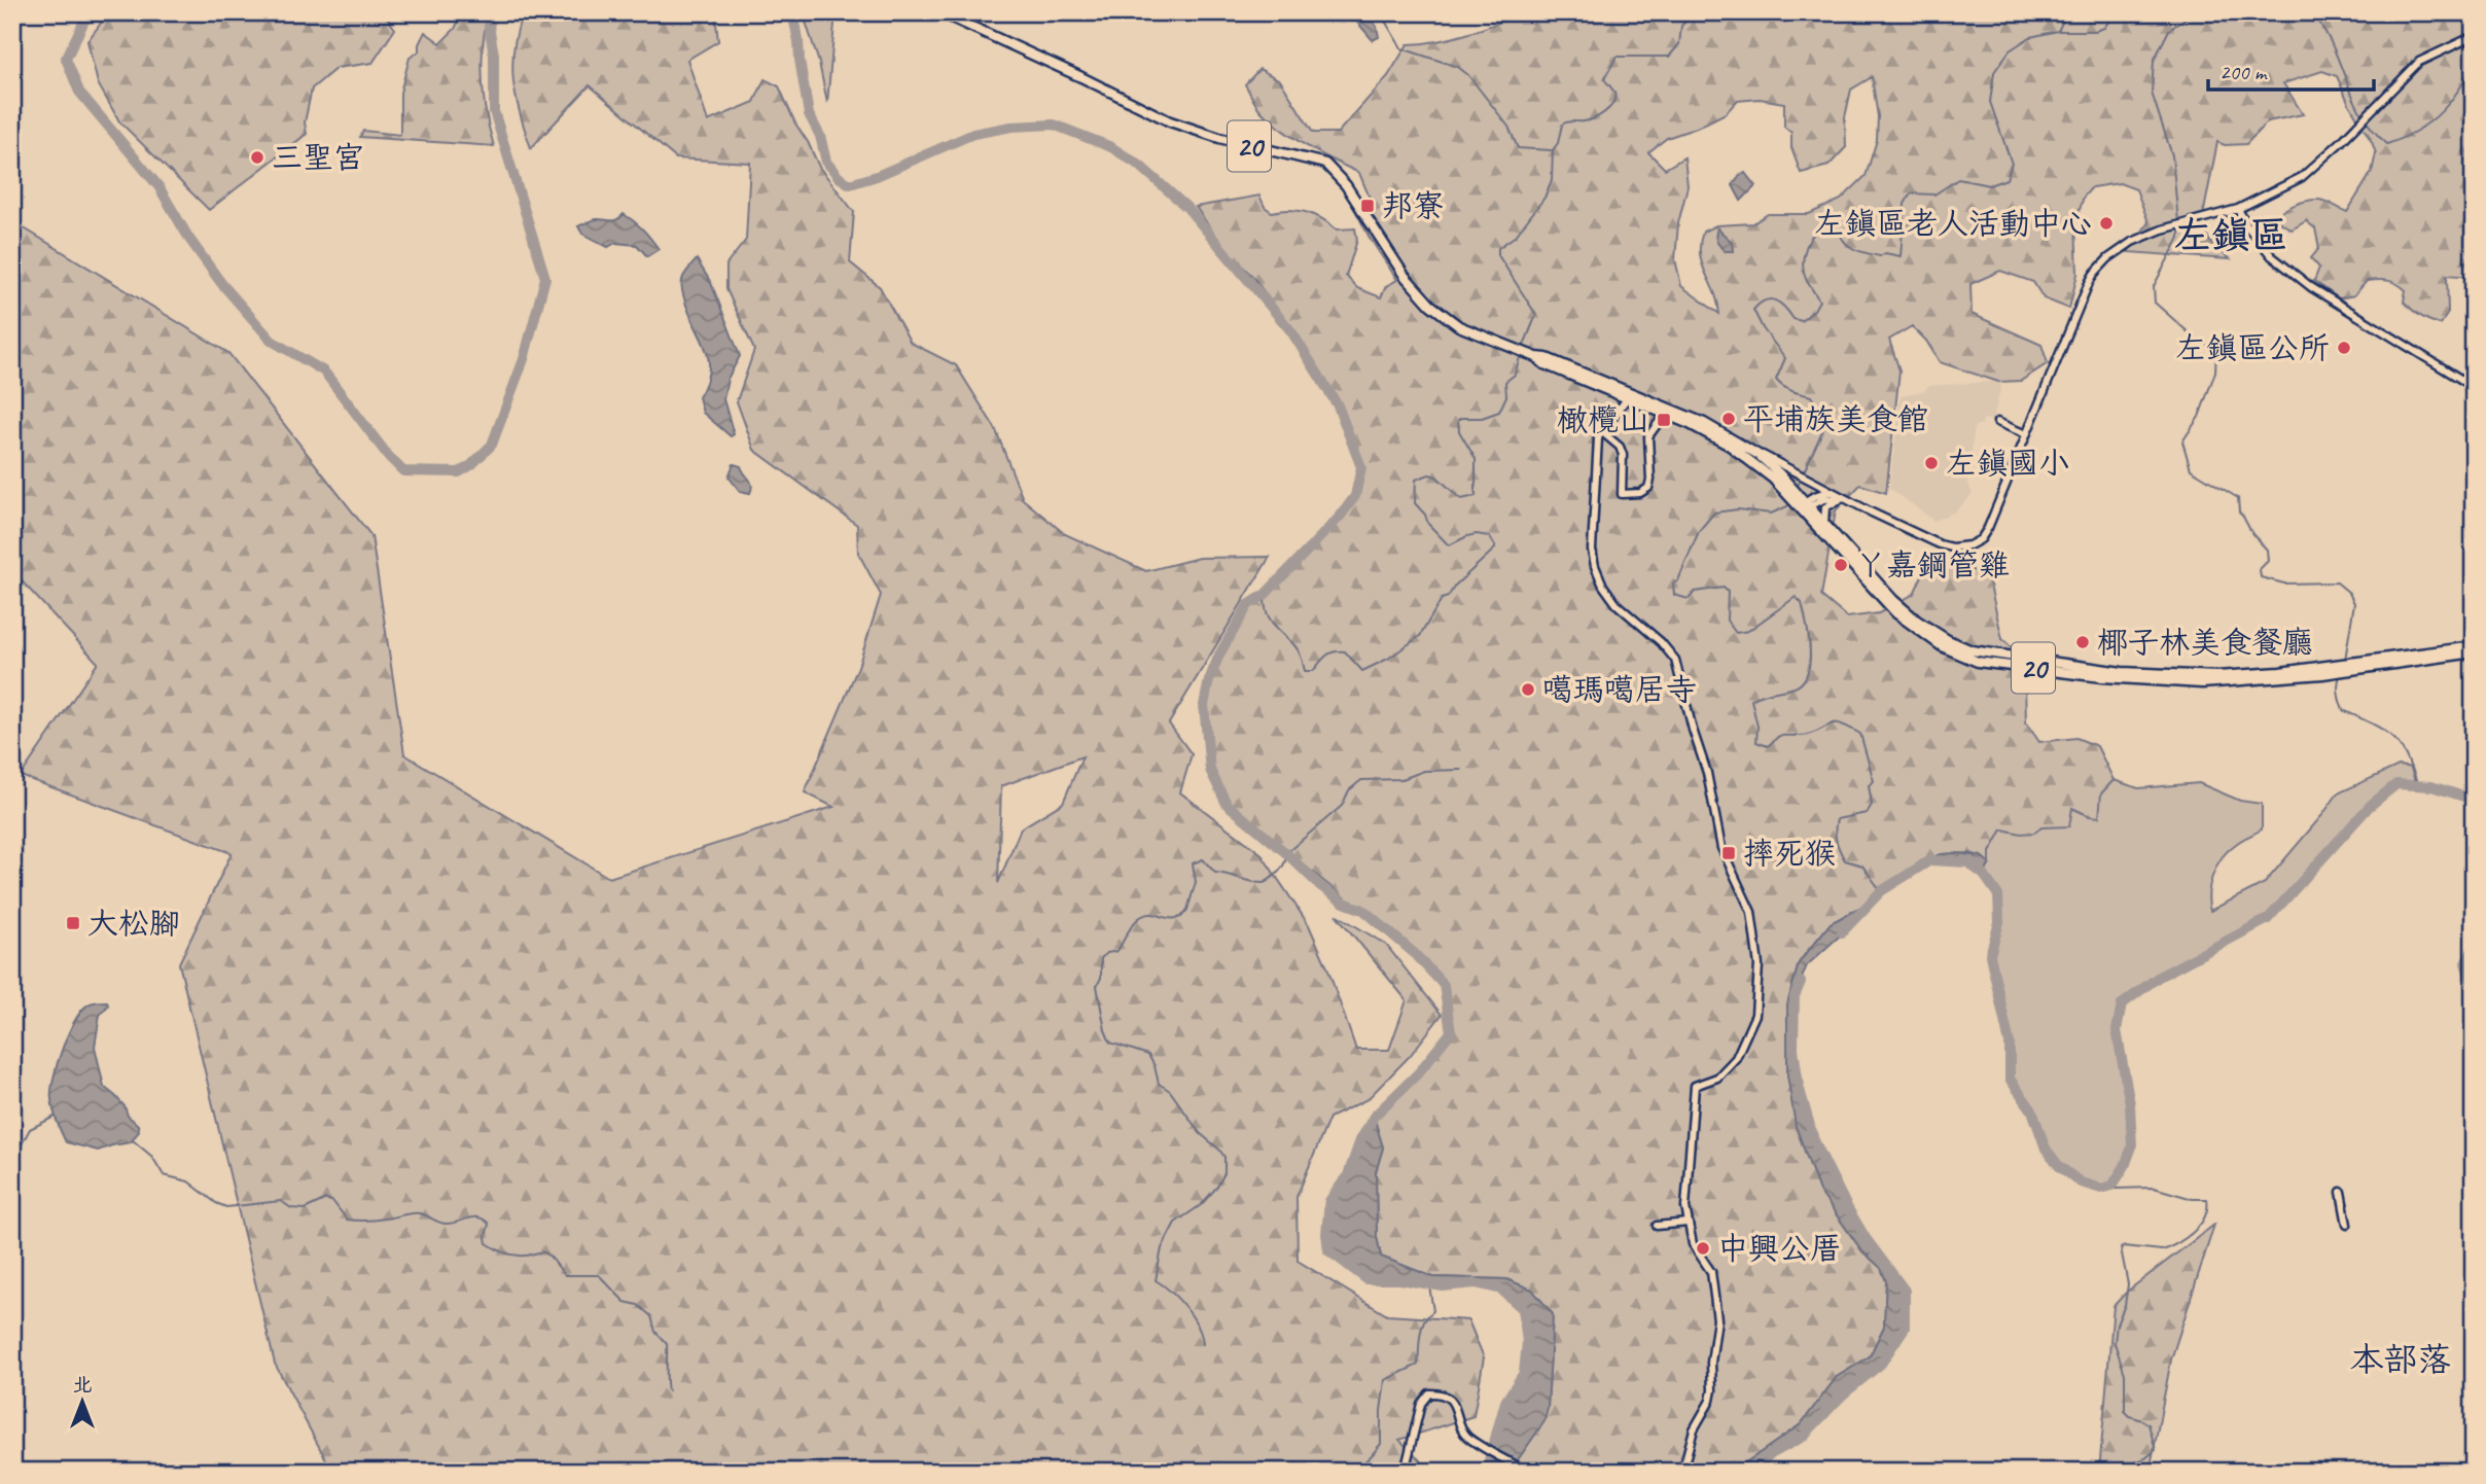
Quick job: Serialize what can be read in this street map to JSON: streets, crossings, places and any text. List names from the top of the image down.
{
  "streets": {
    "main road": ["20"]
  },
  "districts": ["左鎮區", "本部落"],
  "places": {
    "other": [
      "三聖宮",
      "左鎮區老人活動中心",
      "左鎮區公所",
      "平埔族美食館",
      "左鎮國小",
      "ㄚ嘉鋼管雞",
      "椰子林美食餐廳",
      "噶瑪噶居寺",
      "中興公厝"
    ],
    "transit": [
      "邦寮",
      "橄欖山",
      "摔死猴",
      "大松腳"
    ]
  },
  "scale_bar": "200 m",
  "north": "top"
}
